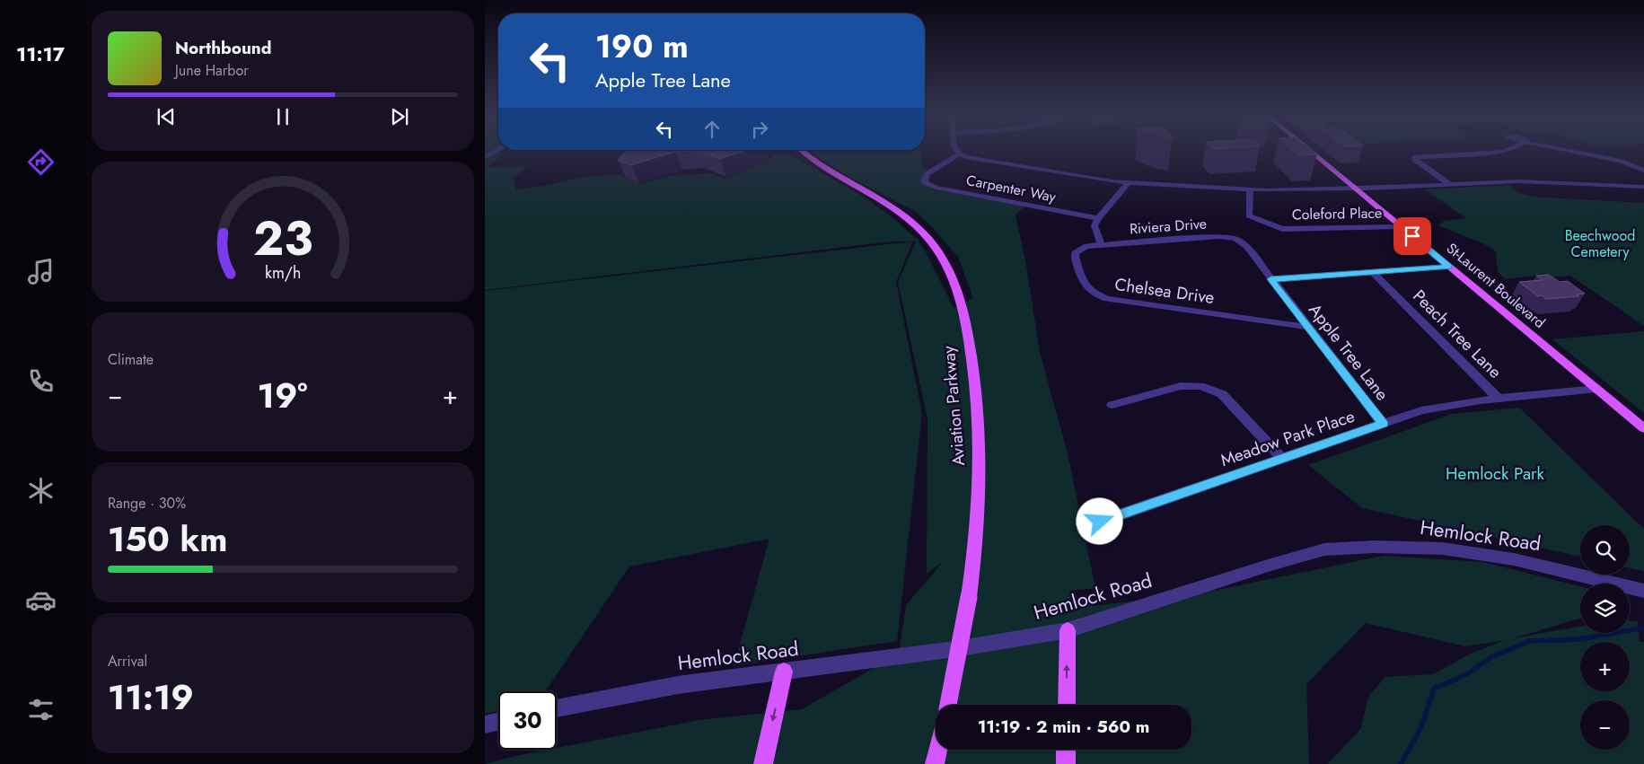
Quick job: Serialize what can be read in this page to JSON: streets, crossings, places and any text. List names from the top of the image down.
{
  "streets": {
    "main road": ["St-Laurent Boulevard", "Aviation Parkway"],
    "street": [
      "Carpenter Way",
      "Coleford Place",
      "Riviera Drive",
      "Chelsea Drive",
      "Peach Tree Lane",
      "Apple Tree Lane",
      "Meadow Park Place",
      "Hemlock Road"
    ]
  },
  "crossings": [
    ["Coleford Place", "St-Laurent Boulevard"],
    ["Riviera Drive", "Chelsea Drive"],
    ["Riviera Drive", "Apple Tree Lane"],
    ["St-Laurent Boulevard", "Meadow Park Place"],
    ["Chelsea Drive", "Apple Tree Lane"],
    ["Peach Tree Lane", "Meadow Park Place"],
    ["Apple Tree Lane", "Meadow Park Place"]
  ],
  "parks": ["Beechwood Cemetery", "Hemlock Park"],
  "page": {
    "tabs": "11:17",
    "turn": ["190 m", "Apple Tree Lane"],
    "song": ["Northbound", "June Harbor"],
    "tile": [
      "Climate",
      ["Range · 30%", "150 km"],
      ["Arrival", "11:19"]
    ],
    "heat": ["−", "19°", "+"],
    "map_buttons": ["+", "−"],
    "limit": "30",
    "trip": "11:19 · 2 min · 560 m",
    "gauge": ["23", "km/h"]
  }
}
